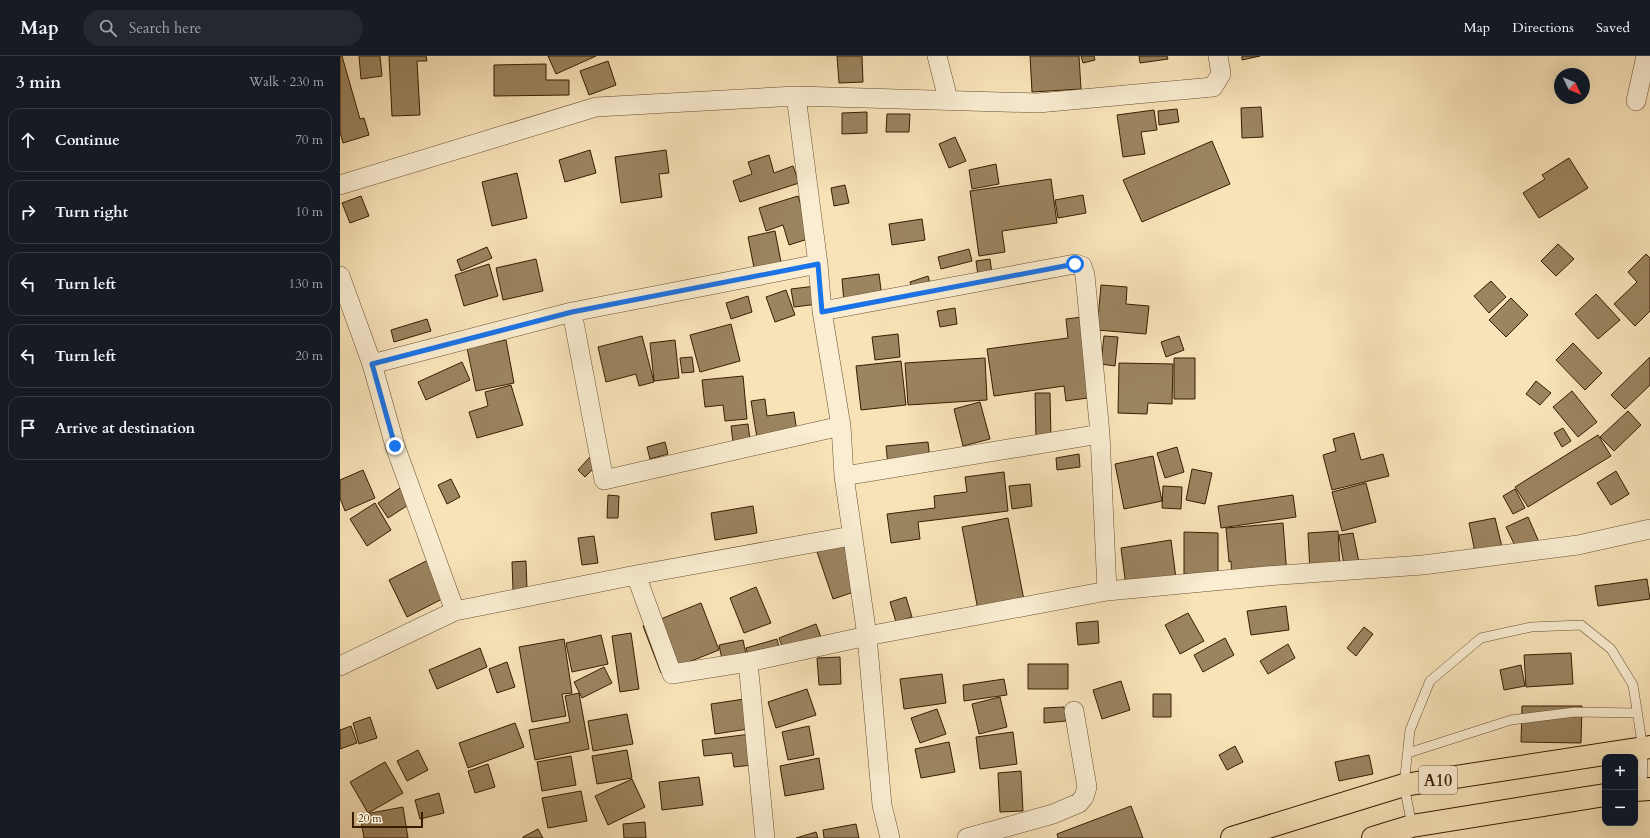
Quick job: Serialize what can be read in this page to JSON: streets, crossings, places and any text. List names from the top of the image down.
{
  "streets": {
    "highway": ["A10"]
  },
  "scale_bar": "20 m",
  "north": "bottom right",
  "page": {
    "header": "Map",
    "search": "Search here",
    "nav": ["Map", "Directions", "Saved"],
    "heading": ["3 min", "Walk · 230 m"],
    "list": [
      ["Continue", "70 m"],
      ["Turn right", "10 m"],
      ["Turn left", "130 m"],
      ["Turn left", "20 m"],
      "Arrive at destination"
    ],
    "map_buttons": ["+", "−"],
    "scale": "20 m"
  }
}
